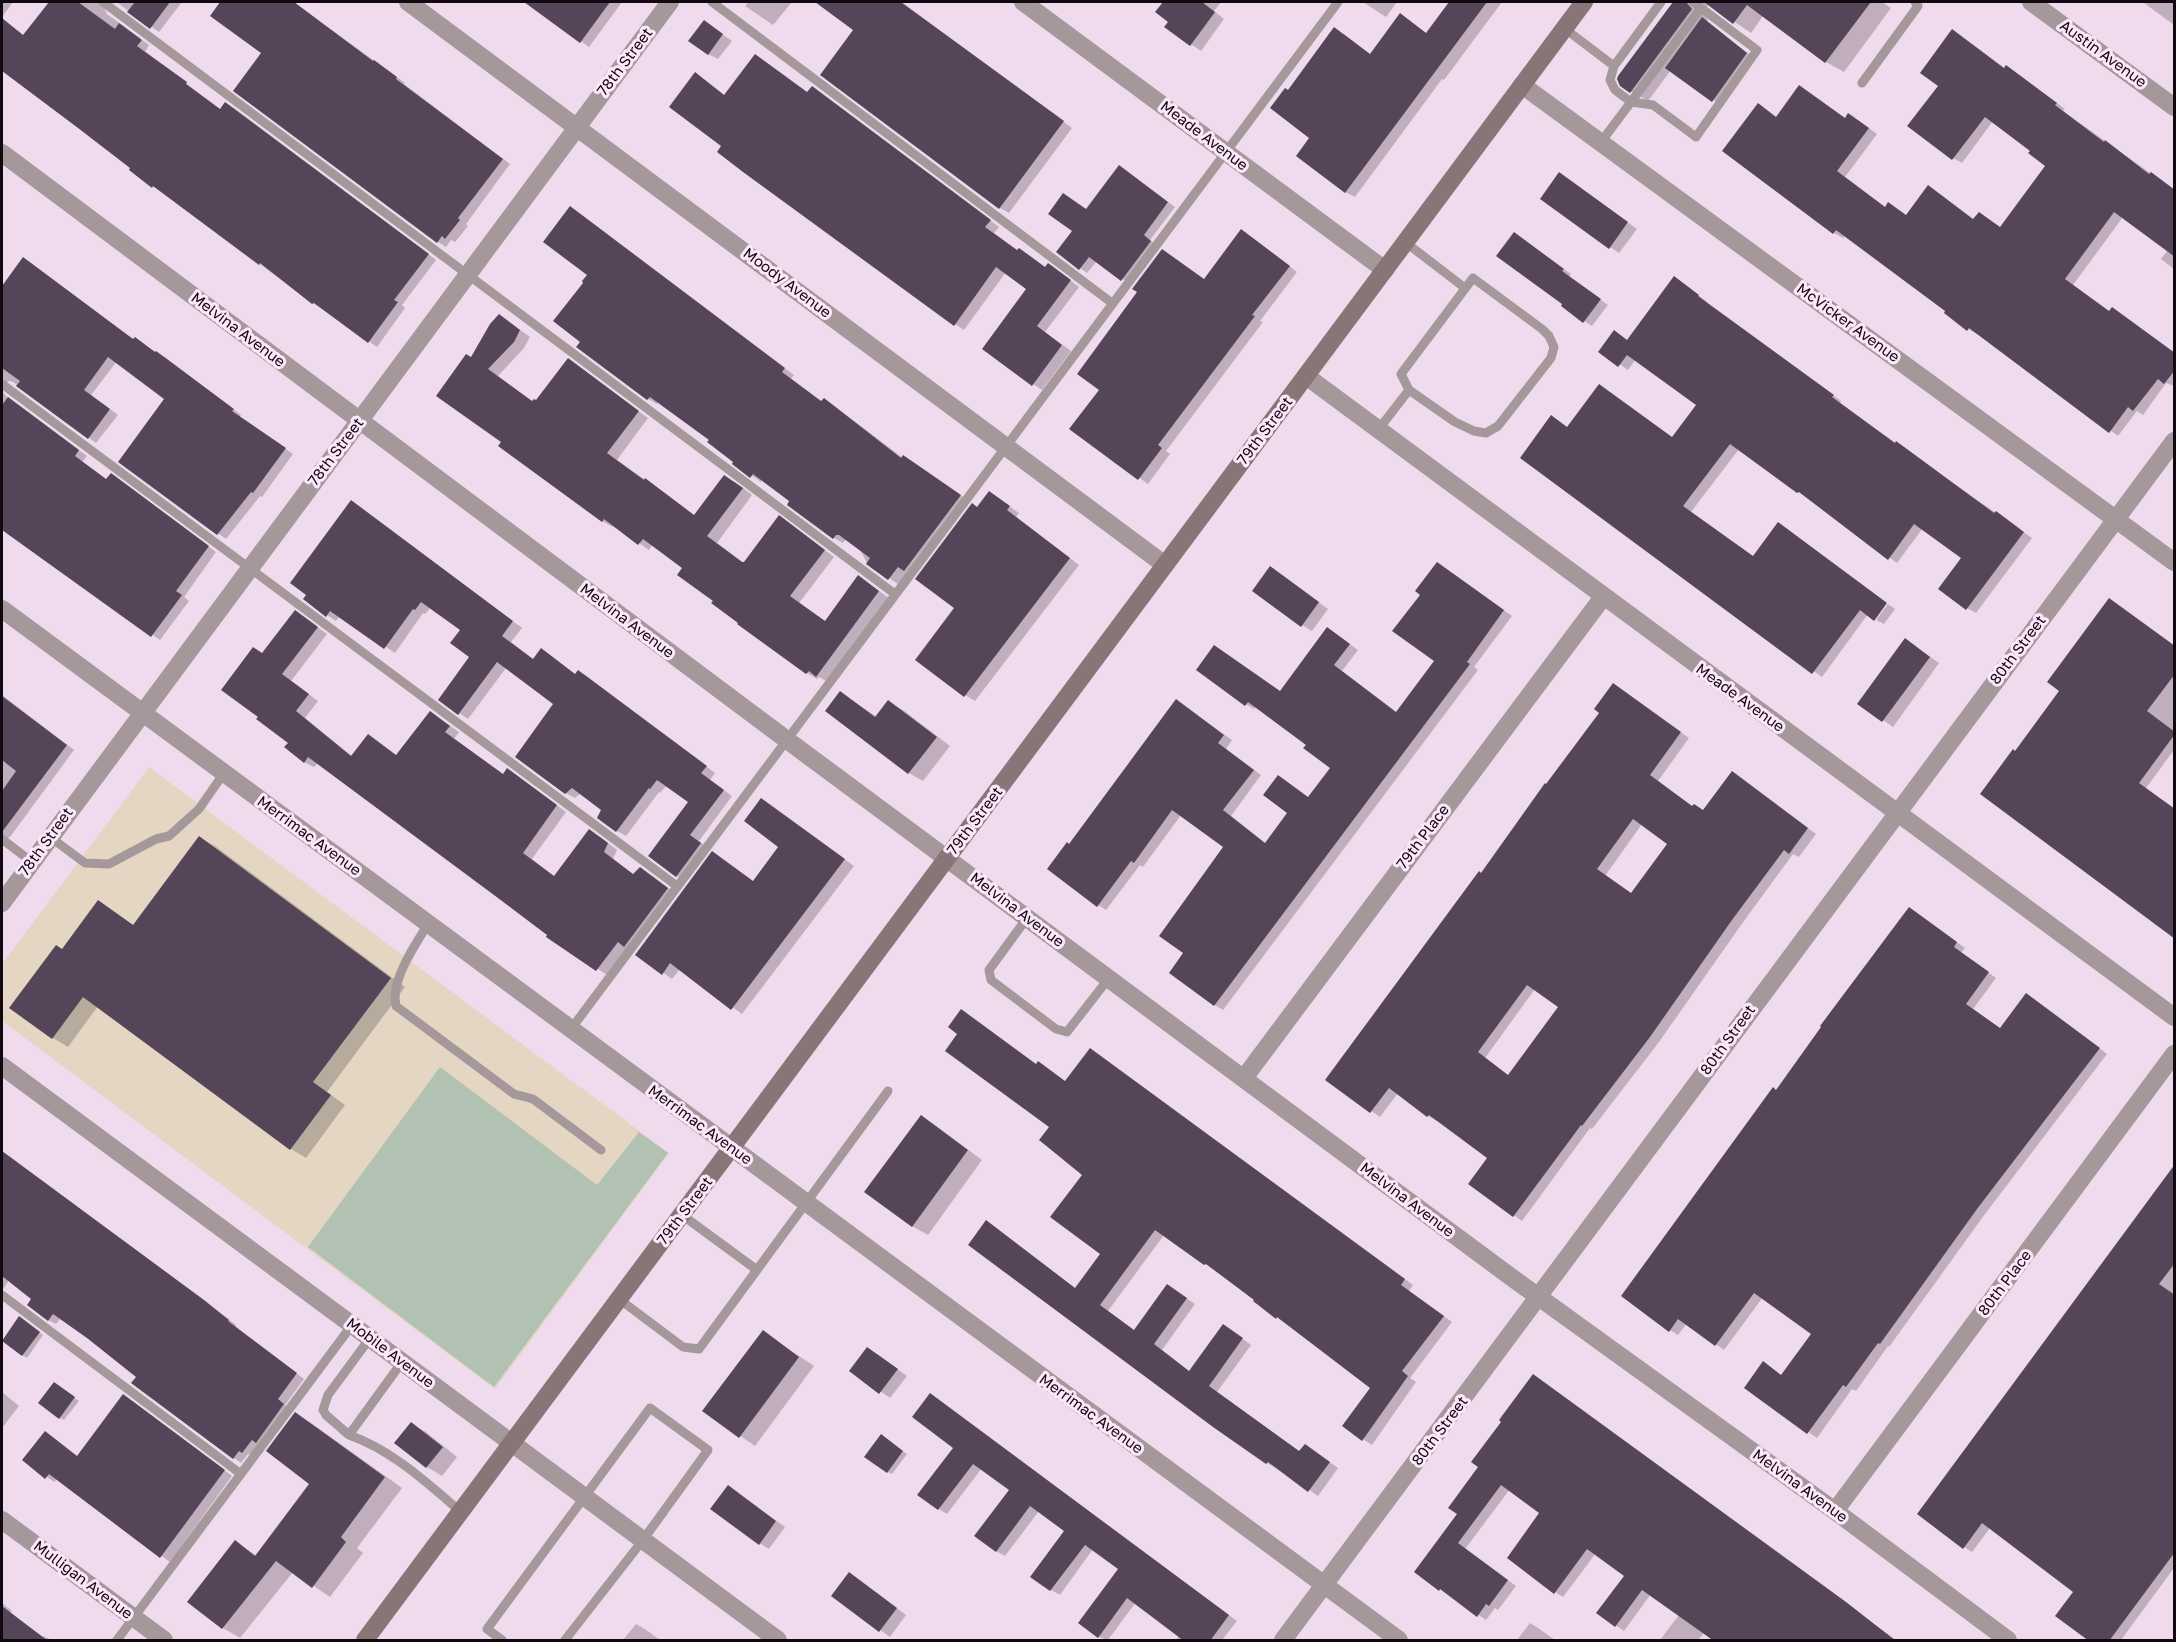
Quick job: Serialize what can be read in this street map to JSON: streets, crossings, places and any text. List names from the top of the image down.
{
  "streets": {
    "main road": ["79th Street"],
    "street": [
      "Austin Avenue",
      "78th Street",
      "Meade Avenue",
      "Moody Avenue",
      "McVicker Avenue",
      "Melvina Avenue",
      "80th Street",
      "Merrimac Avenue",
      "79th Place",
      "80th Place",
      "Mobile Avenue",
      "Mulligan Avenue"
    ]
  },
  "crossings": [
    ["78th Street", "Moody Avenue"],
    ["78th Street", "Melvina Avenue"],
    ["78th Street", "Merrimac Avenue"],
    ["Meade Avenue", "79th Street"],
    ["Meade Avenue", "80th Street"],
    ["Meade Avenue", "79th Place"],
    ["Moody Avenue", "79th Street"],
    ["McVicker Avenue", "79th Street"],
    ["McVicker Avenue", "80th Street"],
    ["Melvina Avenue", "79th Street"],
    ["Melvina Avenue", "80th Street"],
    ["Melvina Avenue", "79th Place"],
    ["Melvina Avenue", "80th Place"],
    ["79th Street", "Merrimac Avenue"],
    ["79th Street", "Mobile Avenue"],
    ["80th Street", "Merrimac Avenue"]
  ]
}
